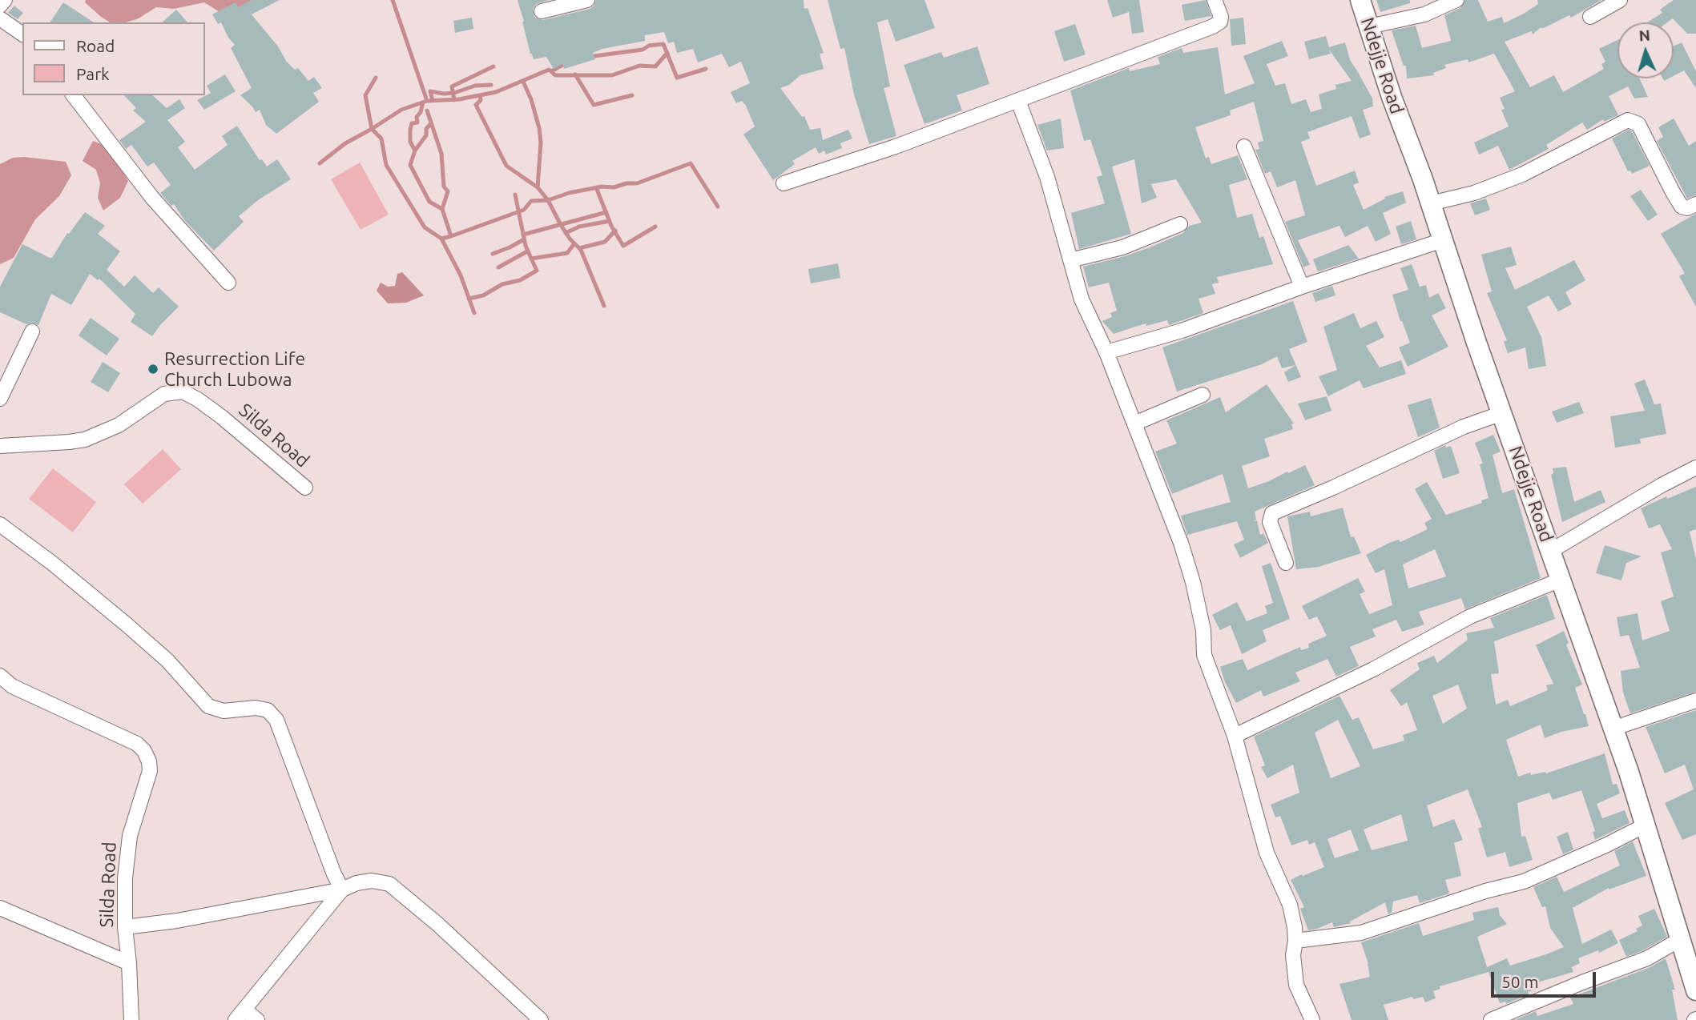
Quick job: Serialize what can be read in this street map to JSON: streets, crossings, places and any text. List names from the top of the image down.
{
  "streets": {
    "street": ["Ndejje Road", "Silda Road"]
  },
  "places": ["Resurrection Life Church Lubowa"],
  "legend": ["Road", "Park"],
  "scale_bar": "50 m",
  "north": "top"
}
